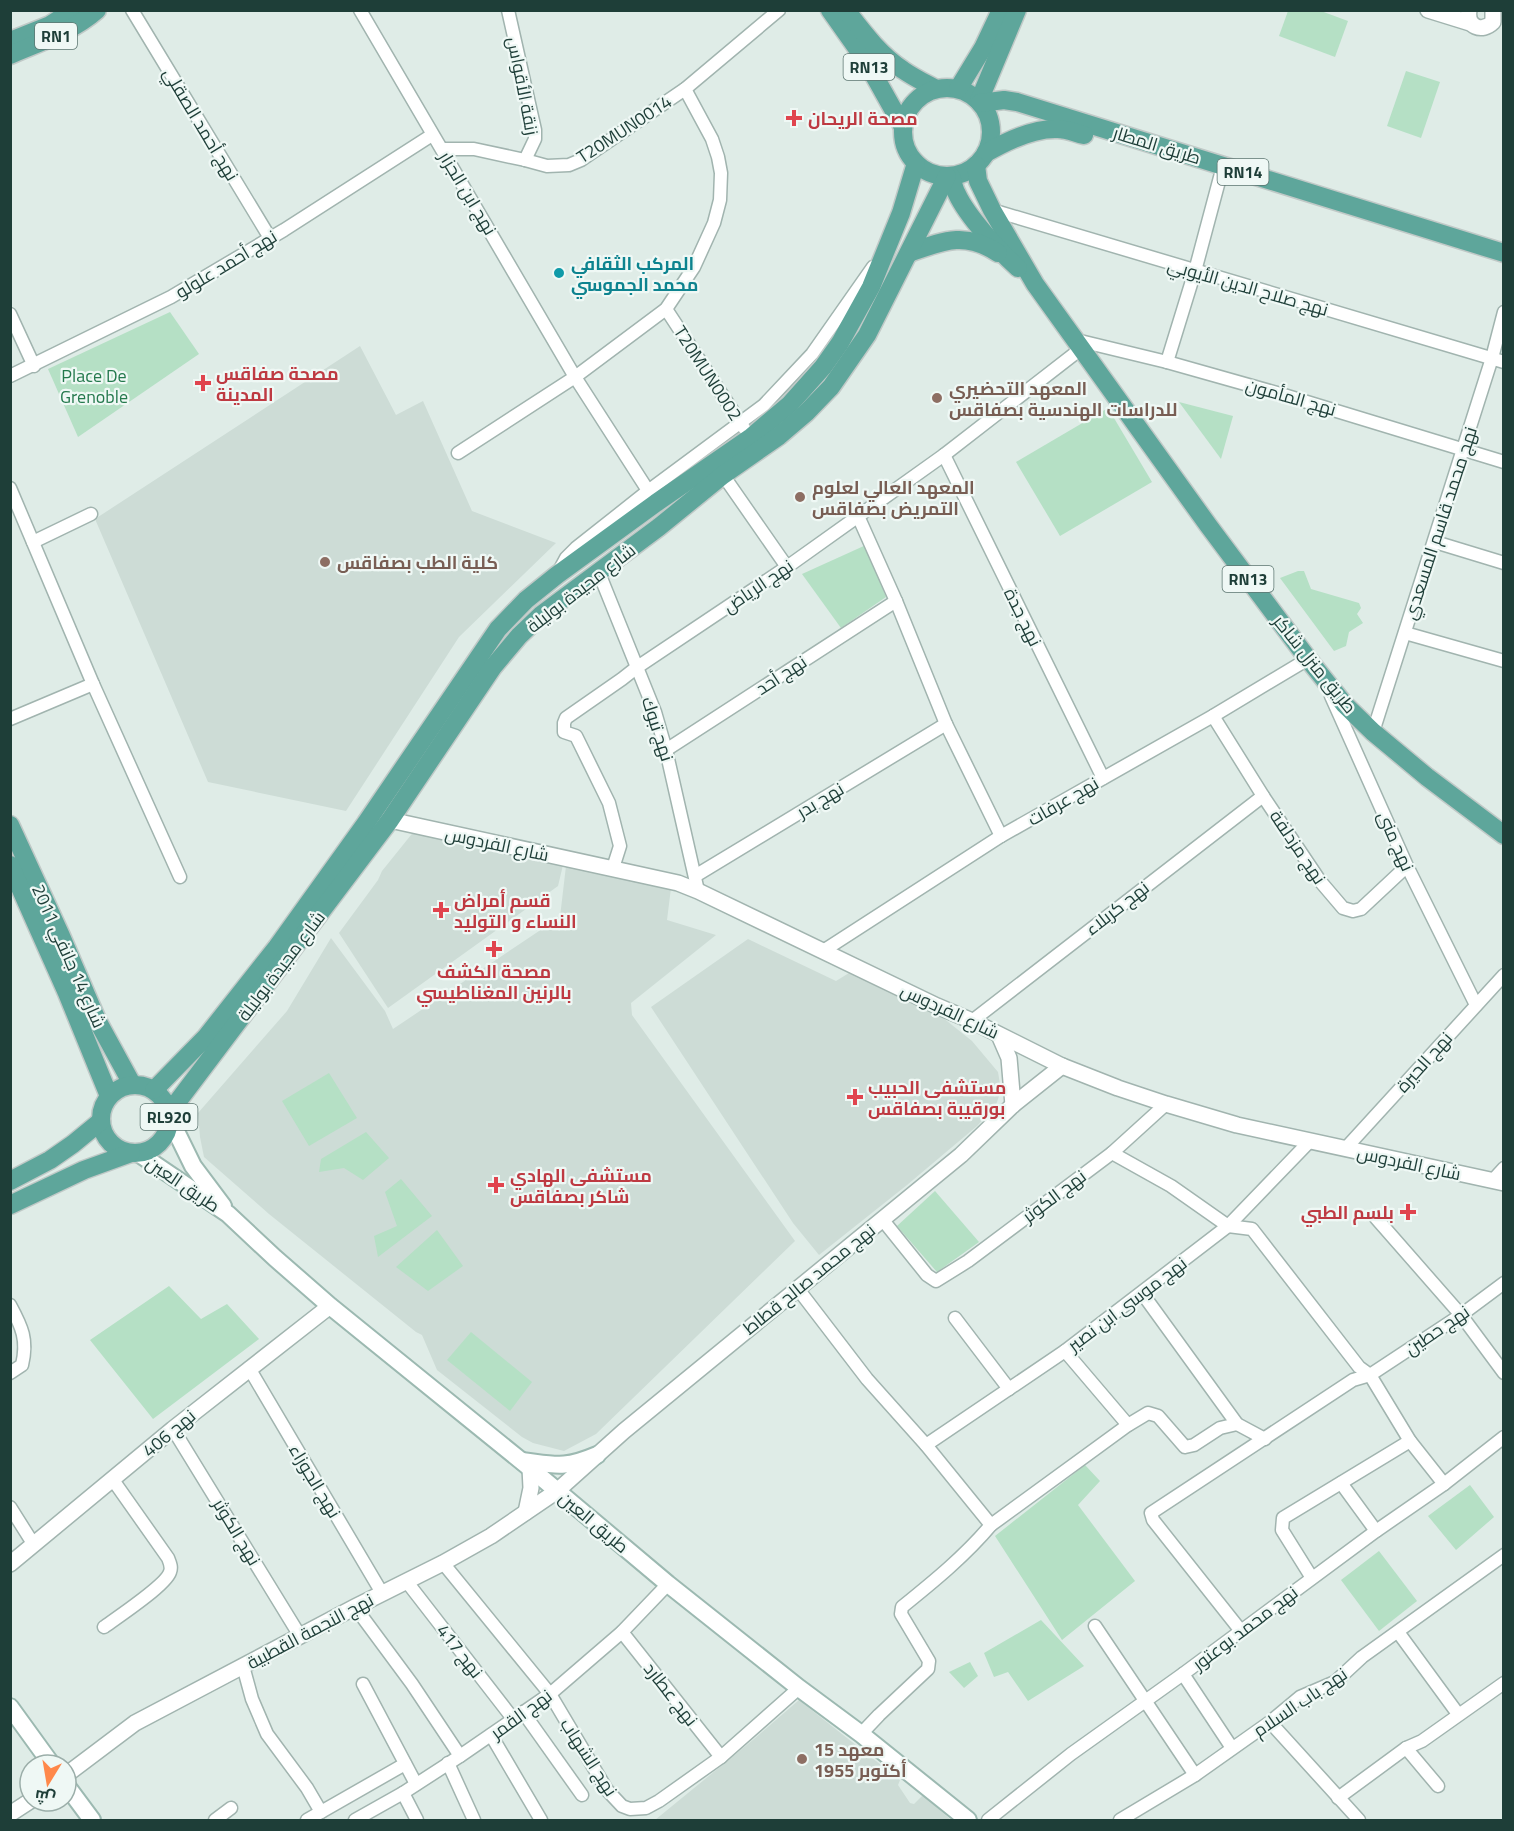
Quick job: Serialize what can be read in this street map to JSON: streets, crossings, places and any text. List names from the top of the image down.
{
  "streets": {
    "main road": [
      "RN1",
      "RN13",
      "طريق المطار",
      "RN14",
      "شارع مجيدة بوليلة",
      "طريق منزل شاكر",
      "شارع 14 جانفي 2011",
      "RL920",
      "طريق العين"
    ],
    "street": [
      "زنقة الأقواس",
      "نهج أحمد الصقلي",
      "T20MUN0014",
      "نهج ابن الجزار",
      "نهج أحمد علولو",
      "نهج صلاح الدين الأيوبي",
      "T20MUN0002",
      "نهج المأمون",
      "نهج محمد قاسم المسعدي",
      "نهج الرياض",
      "نهج جدة",
      "نهج أحد",
      "نهج تبوك",
      "نهج بدر",
      "نهج عرفات",
      "نهج منى",
      "شارع الفردوس",
      "نهج مزدلفة",
      "نهج كربلاء",
      "نهج الحيرة",
      "نهج الكوثر",
      "نهج محمد صالح قطاط",
      "نهج موسى ابن نصير",
      "نهج حطين",
      "نهج 406",
      "نهج الجوزاء",
      "نهج محمد بوعتور",
      "نهج النجمة القطبية",
      "نهج 417",
      "نهج عطارد",
      "نهج باب السلام",
      "نهج القمر",
      "نهج الشهاب"
    ]
  },
  "crossings": [
    ["RN13", "طريق المطار"],
    ["RN13", "شارع مجيدة بوليلة"],
    ["RN13", "طريق منزل شاكر"],
    ["زنقة الأقواس", "T20MUN0014"],
    ["نهج أحمد الصقلي", "نهج أحمد علولو"],
    ["T20MUN0014", "نهج ابن الجزار"],
    ["طريق المطار", "شارع مجيدة بوليلة"],
    ["طريق المطار", "طريق منزل شاكر"],
    ["نهج ابن الجزار", "نهج أحمد علولو"],
    ["نهج ابن الجزار", "شارع مجيدة بوليلة"],
    ["نهج صلاح الدين الأيوبي", "نهج محمد قاسم المسعدي"],
    ["نهج صلاح الدين الأيوبي", "طريق منزل شاكر"],
    ["T20MUN0002", "شارع مجيدة بوليلة"],
    ["نهج المأمون", "نهج محمد قاسم المسعدي"],
    ["نهج المأمون", "نهج الرياض"],
    ["نهج المأمون", "طريق منزل شاكر"],
    ["نهج محمد قاسم المسعدي", "طريق منزل شاكر"],
    ["نهج الرياض", "نهج جدة"],
    ["نهج الرياض", "طريق منزل شاكر"],
    ["نهج الرياض", "نهج تبوك"],
    ["نهج الرياض", "شارع الفردوس"],
    ["شارع مجيدة بوليلة", "طريق منزل شاكر"],
    ["شارع مجيدة بوليلة", "نهج تبوك"],
    ["شارع مجيدة بوليلة", "شارع الفردوس"],
    ["شارع مجيدة بوليلة", "شارع 14 جانفي 2011"],
    ["شارع مجيدة بوليلة", "RL920"],
    ["شارع مجيدة بوليلة", "طريق العين"],
    ["نهج جدة", "نهج عرفات"],
    ["طريق منزل شاكر", "نهج عرفات"],
    ["طريق منزل شاكر", "نهج منى"],
    ["نهج أحد", "نهج تبوك"],
    ["نهج تبوك", "نهج بدر"],
    ["نهج تبوك", "شارع الفردوس"],
    ["نهج بدر", "شارع الفردوس"],
    ["نهج عرفات", "شارع الفردوس"],
    ["نهج عرفات", "نهج مزدلفة"],
    ["نهج منى", "نهج مزدلفة"],
    ["نهج منى", "نهج الحيرة"],
    ["شارع الفردوس", "نهج كربلاء"],
    ["شارع الفردوس", "نهج الحيرة"],
    ["شارع الفردوس", "نهج الكوثر"],
    ["شارع الفردوس", "نهج محمد صالح قطاط"],
    ["شارع الفردوس", "نهج موسى ابن نصير"],
    ["نهج مزدلفة", "نهج كربلاء"],
    ["شارع 14 جانفي 2011", "RL920"],
    ["شارع 14 جانفي 2011", "طريق العين"],
    ["RL920", "طريق العين"],
    ["طريق العين", "نهج محمد صالح قطاط"],
    ["طريق العين", "نهج 406"],
    ["طريق العين", "نهج النجمة القطبية"],
    ["طريق العين", "نهج القمر"],
    ["طريق العين", "نهج الشهاب"],
    ["نهج الكوثر", "نهج محمد صالح قطاط"],
    ["نهج الكوثر", "نهج 406"],
    ["نهج الكوثر", "نهج النجمة القطبية"],
    ["نهج محمد صالح قطاط", "نهج النجمة القطبية"],
    ["نهج حطين", "نهج محمد بوعتور"],
    ["نهج 406", "نهج الجوزاء"],
    ["نهج الجوزاء", "نهج النجمة القطبية"],
    ["نهج النجمة القطبية", "نهج 417"],
    ["نهج النجمة القطبية", "نهج الشهاب"],
    ["نهج 417", "نهج القمر"],
    ["نهج عطارد", "نهج القمر"],
    ["نهج عطارد", "نهج الشهاب"],
    ["نهج القمر", "نهج الشهاب"]
  ],
  "parks": ["Place De Grenoble"],
  "places": {
    "health": [
      "مصحة الريحان",
      "مصحة صفاقس المدينة",
      "قسم أمراض النساء و التوليد",
      "مصحة الكشف بالرنين المغناطيسي",
      "مستشفى الحبيب بورقيبة بصفاقس",
      "مستشفى الهادي شاكر بصفاقس",
      "بلسم الطبي"
    ],
    "other": [
      "المركب الثقافي محمد الجموسي",
      "المعهد التحضيري للدراسات الهندسية بصفاقس",
      "المعهد العالي لعلوم التمريض بصفاقس",
      "كلية الطب بصفاقس",
      "معهد 15 أكتوبر 1955"
    ]
  },
  "north": "bottom"
}
